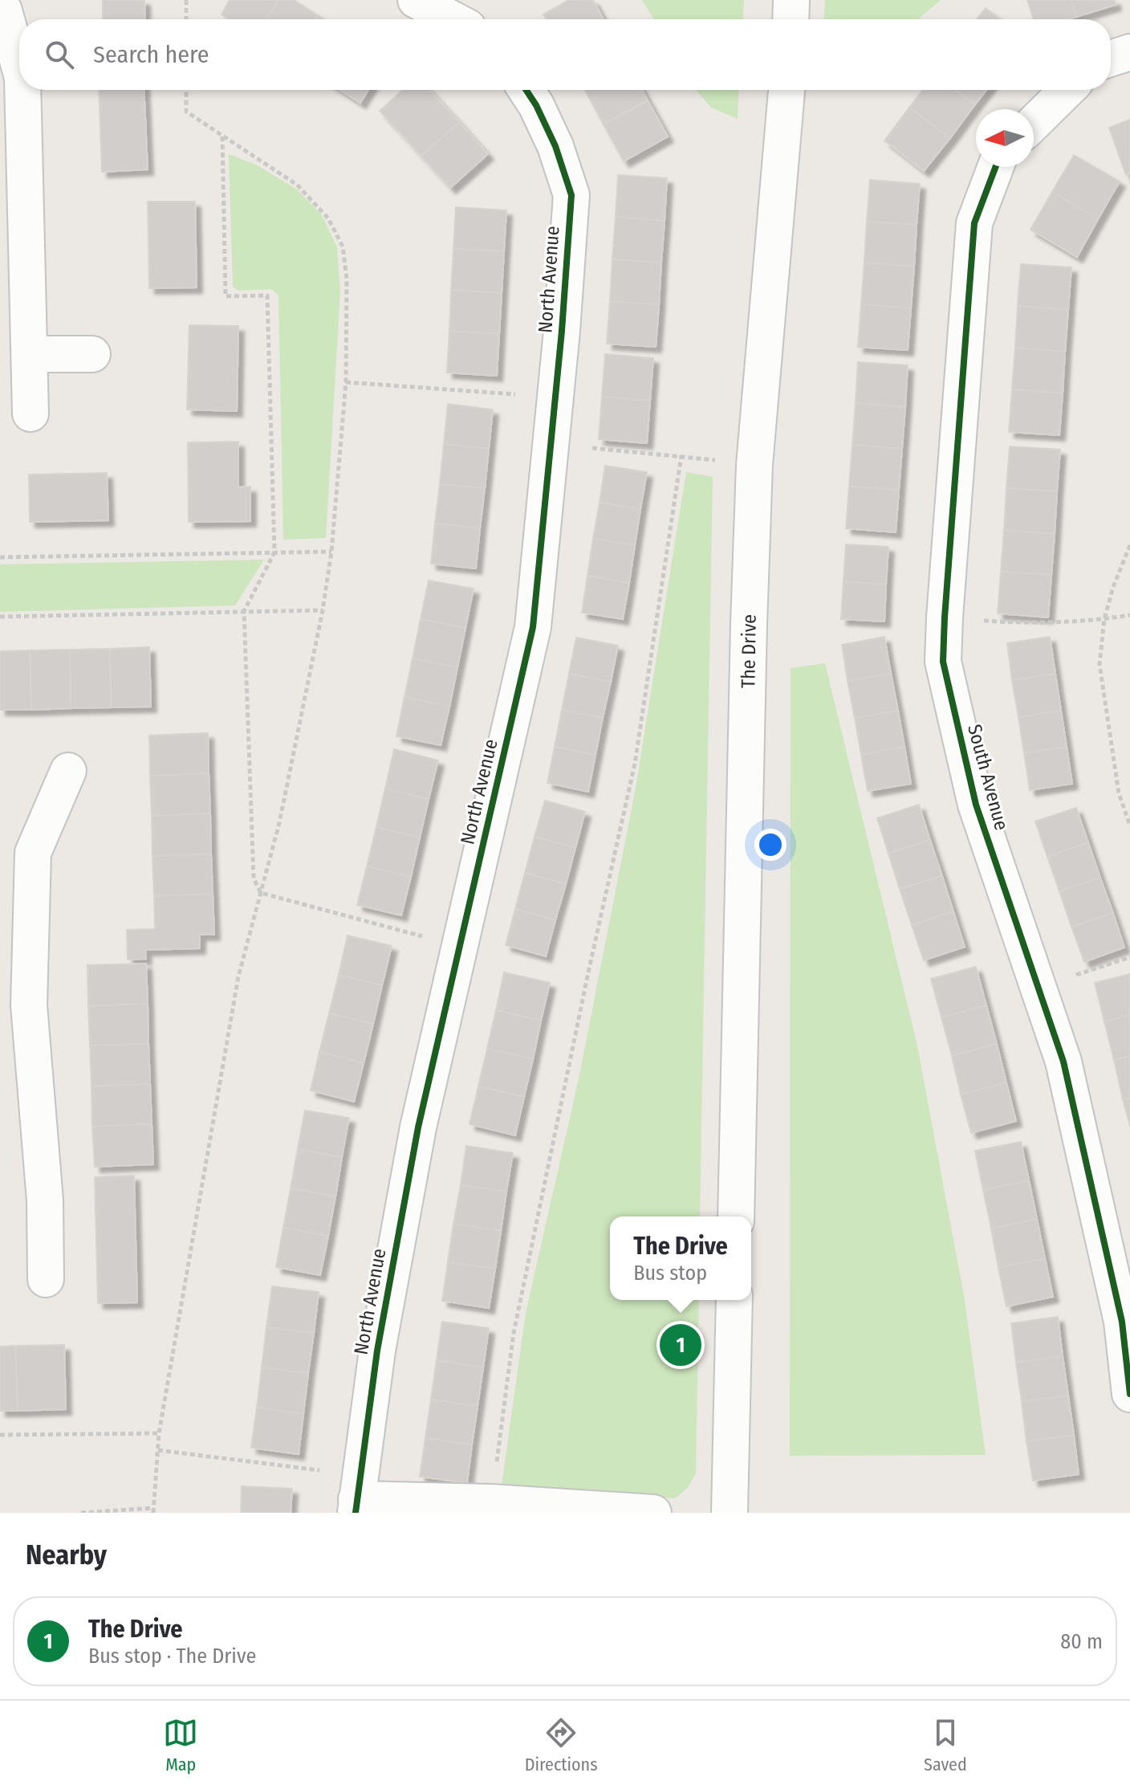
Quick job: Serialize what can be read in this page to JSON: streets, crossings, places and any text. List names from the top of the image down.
{
  "streets": {
    "street": ["North Avenue", "The Drive", "South Avenue"]
  },
  "north": "left",
  "page": {
    "search": "Search here",
    "popup": ["The Drive", "Bus stop"],
    "pins": "1",
    "heading": "Nearby",
    "list": [
      {
        "mark": "1",
        "name": "The Drive",
        "note": "Bus stop · The Drive",
        "value": "80 m"
      }
    ],
    "nav": ["Map", "Directions", "Saved"]
  }
}
